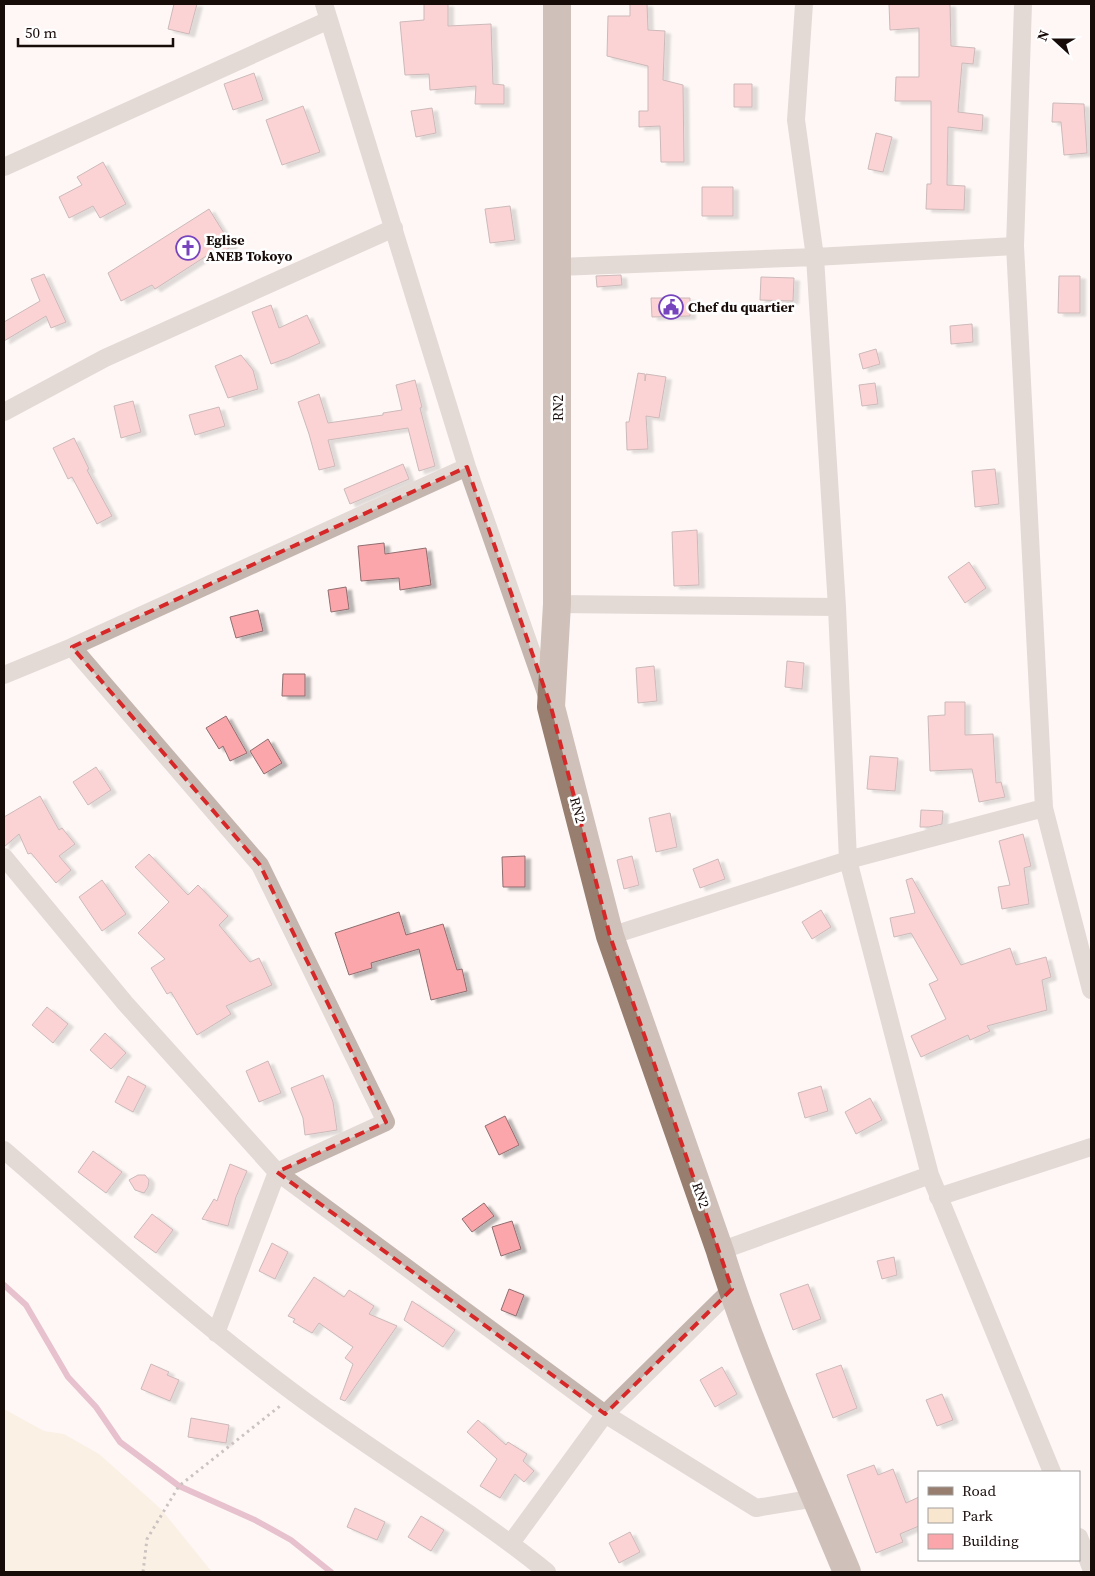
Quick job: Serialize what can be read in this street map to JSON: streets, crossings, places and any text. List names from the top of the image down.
{
  "streets": {
    "main road": ["RN2"]
  },
  "places": {
    "church": ["Eglise ANEB Tokoyo"],
    "public building": ["Chef du quartier"]
  },
  "legend": ["Road", "Park", "Building"],
  "scale_bar": "50 m",
  "north": "left"
}
